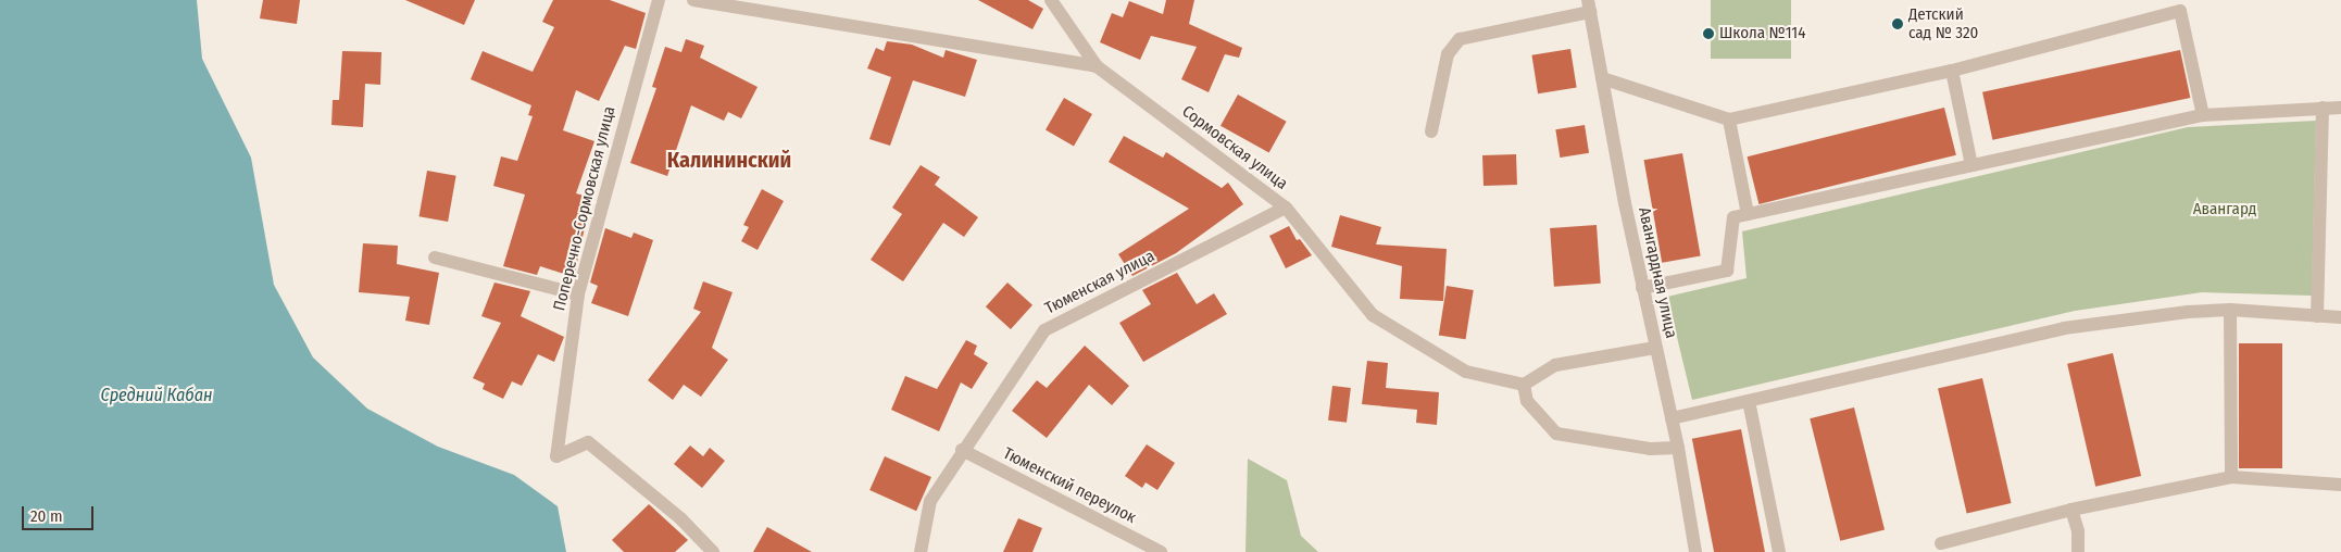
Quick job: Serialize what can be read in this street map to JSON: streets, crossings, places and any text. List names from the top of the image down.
{
  "streets": {
    "street": [
      "Сормовская улица",
      "Поперечно-Сормовская улица",
      "Авангардная улица",
      "Тюменская улица",
      "Тюменский переулок"
    ]
  },
  "crossings": [
    ["Сормовская улица", "Тюменская улица"],
    ["Тюменская улица", "Тюменский переулок"]
  ],
  "districts": ["Калининский"],
  "water": ["Средний Кабан"],
  "parks": ["Авангард"],
  "places": ["Детский сад № 320", "Школа №114"],
  "scale_bar": "20 m"
}
